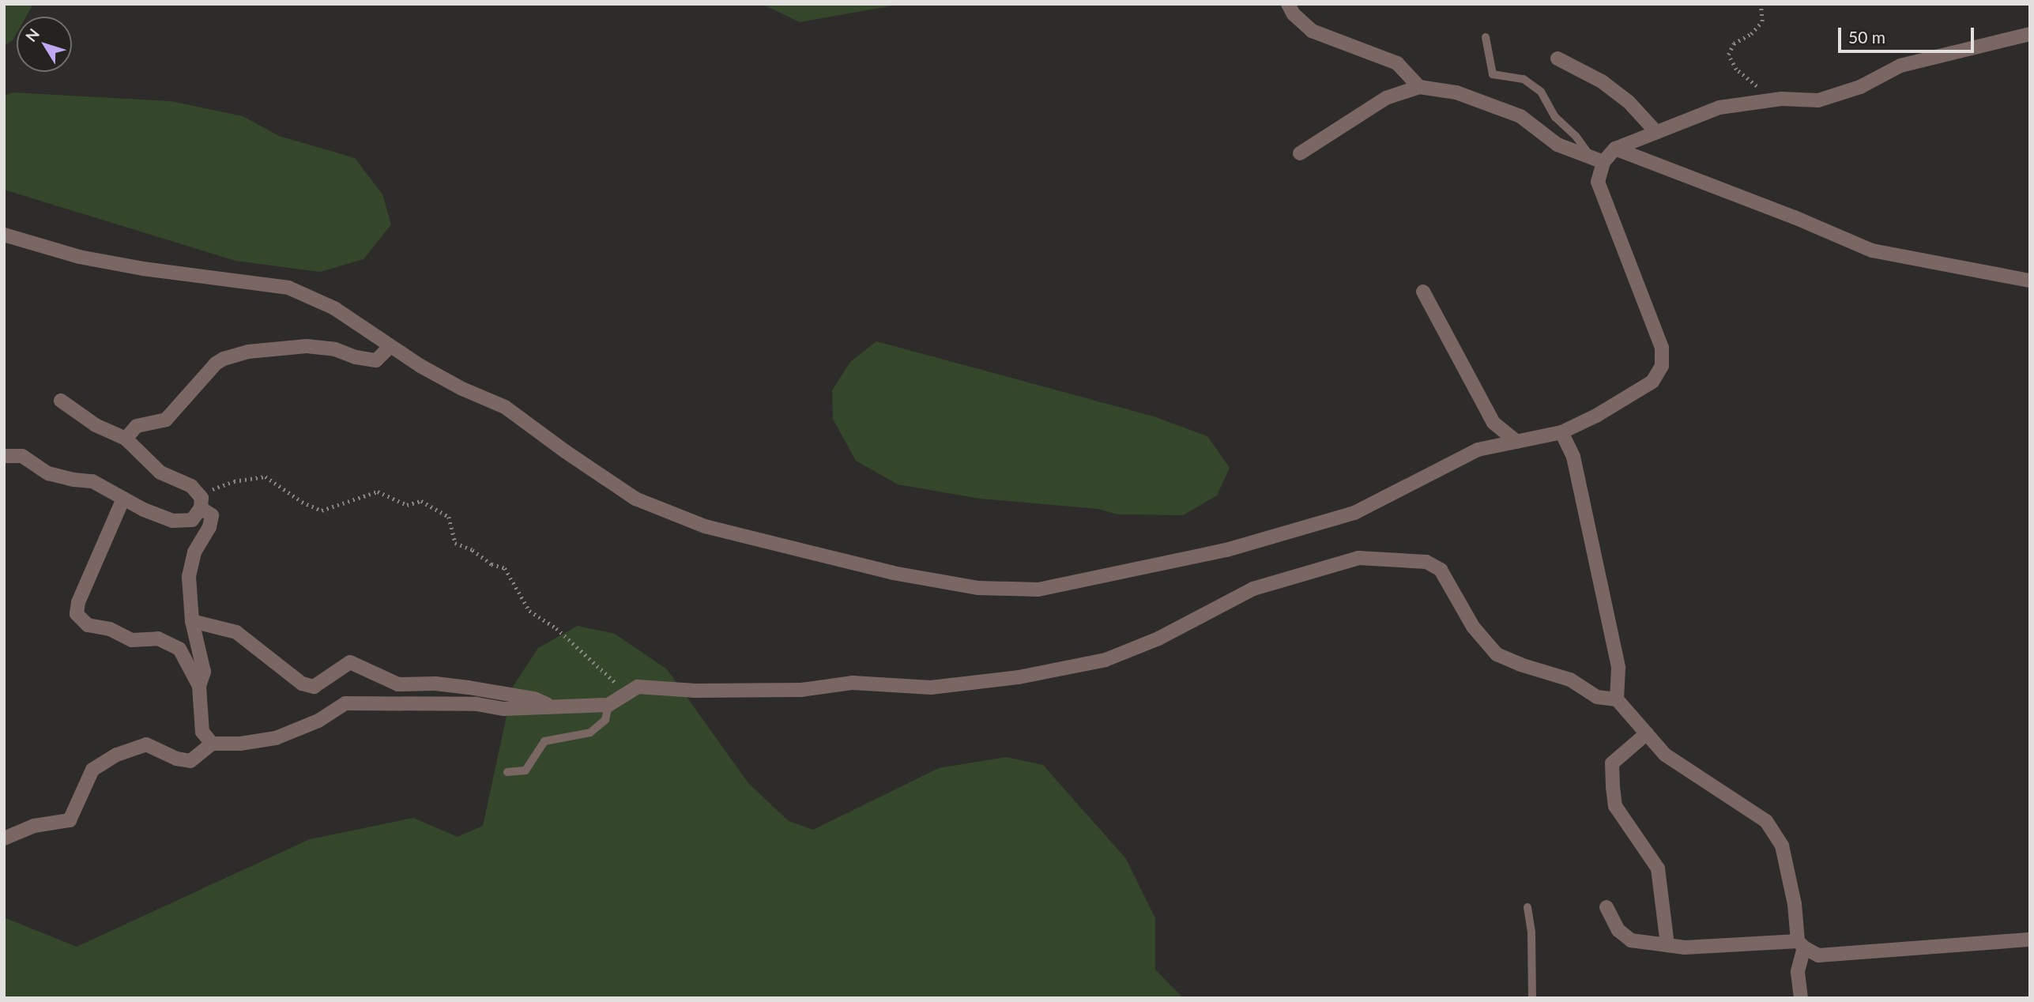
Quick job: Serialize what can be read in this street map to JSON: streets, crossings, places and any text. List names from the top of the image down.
{
  "scale_bar": "50 m",
  "north": "top left"
}
